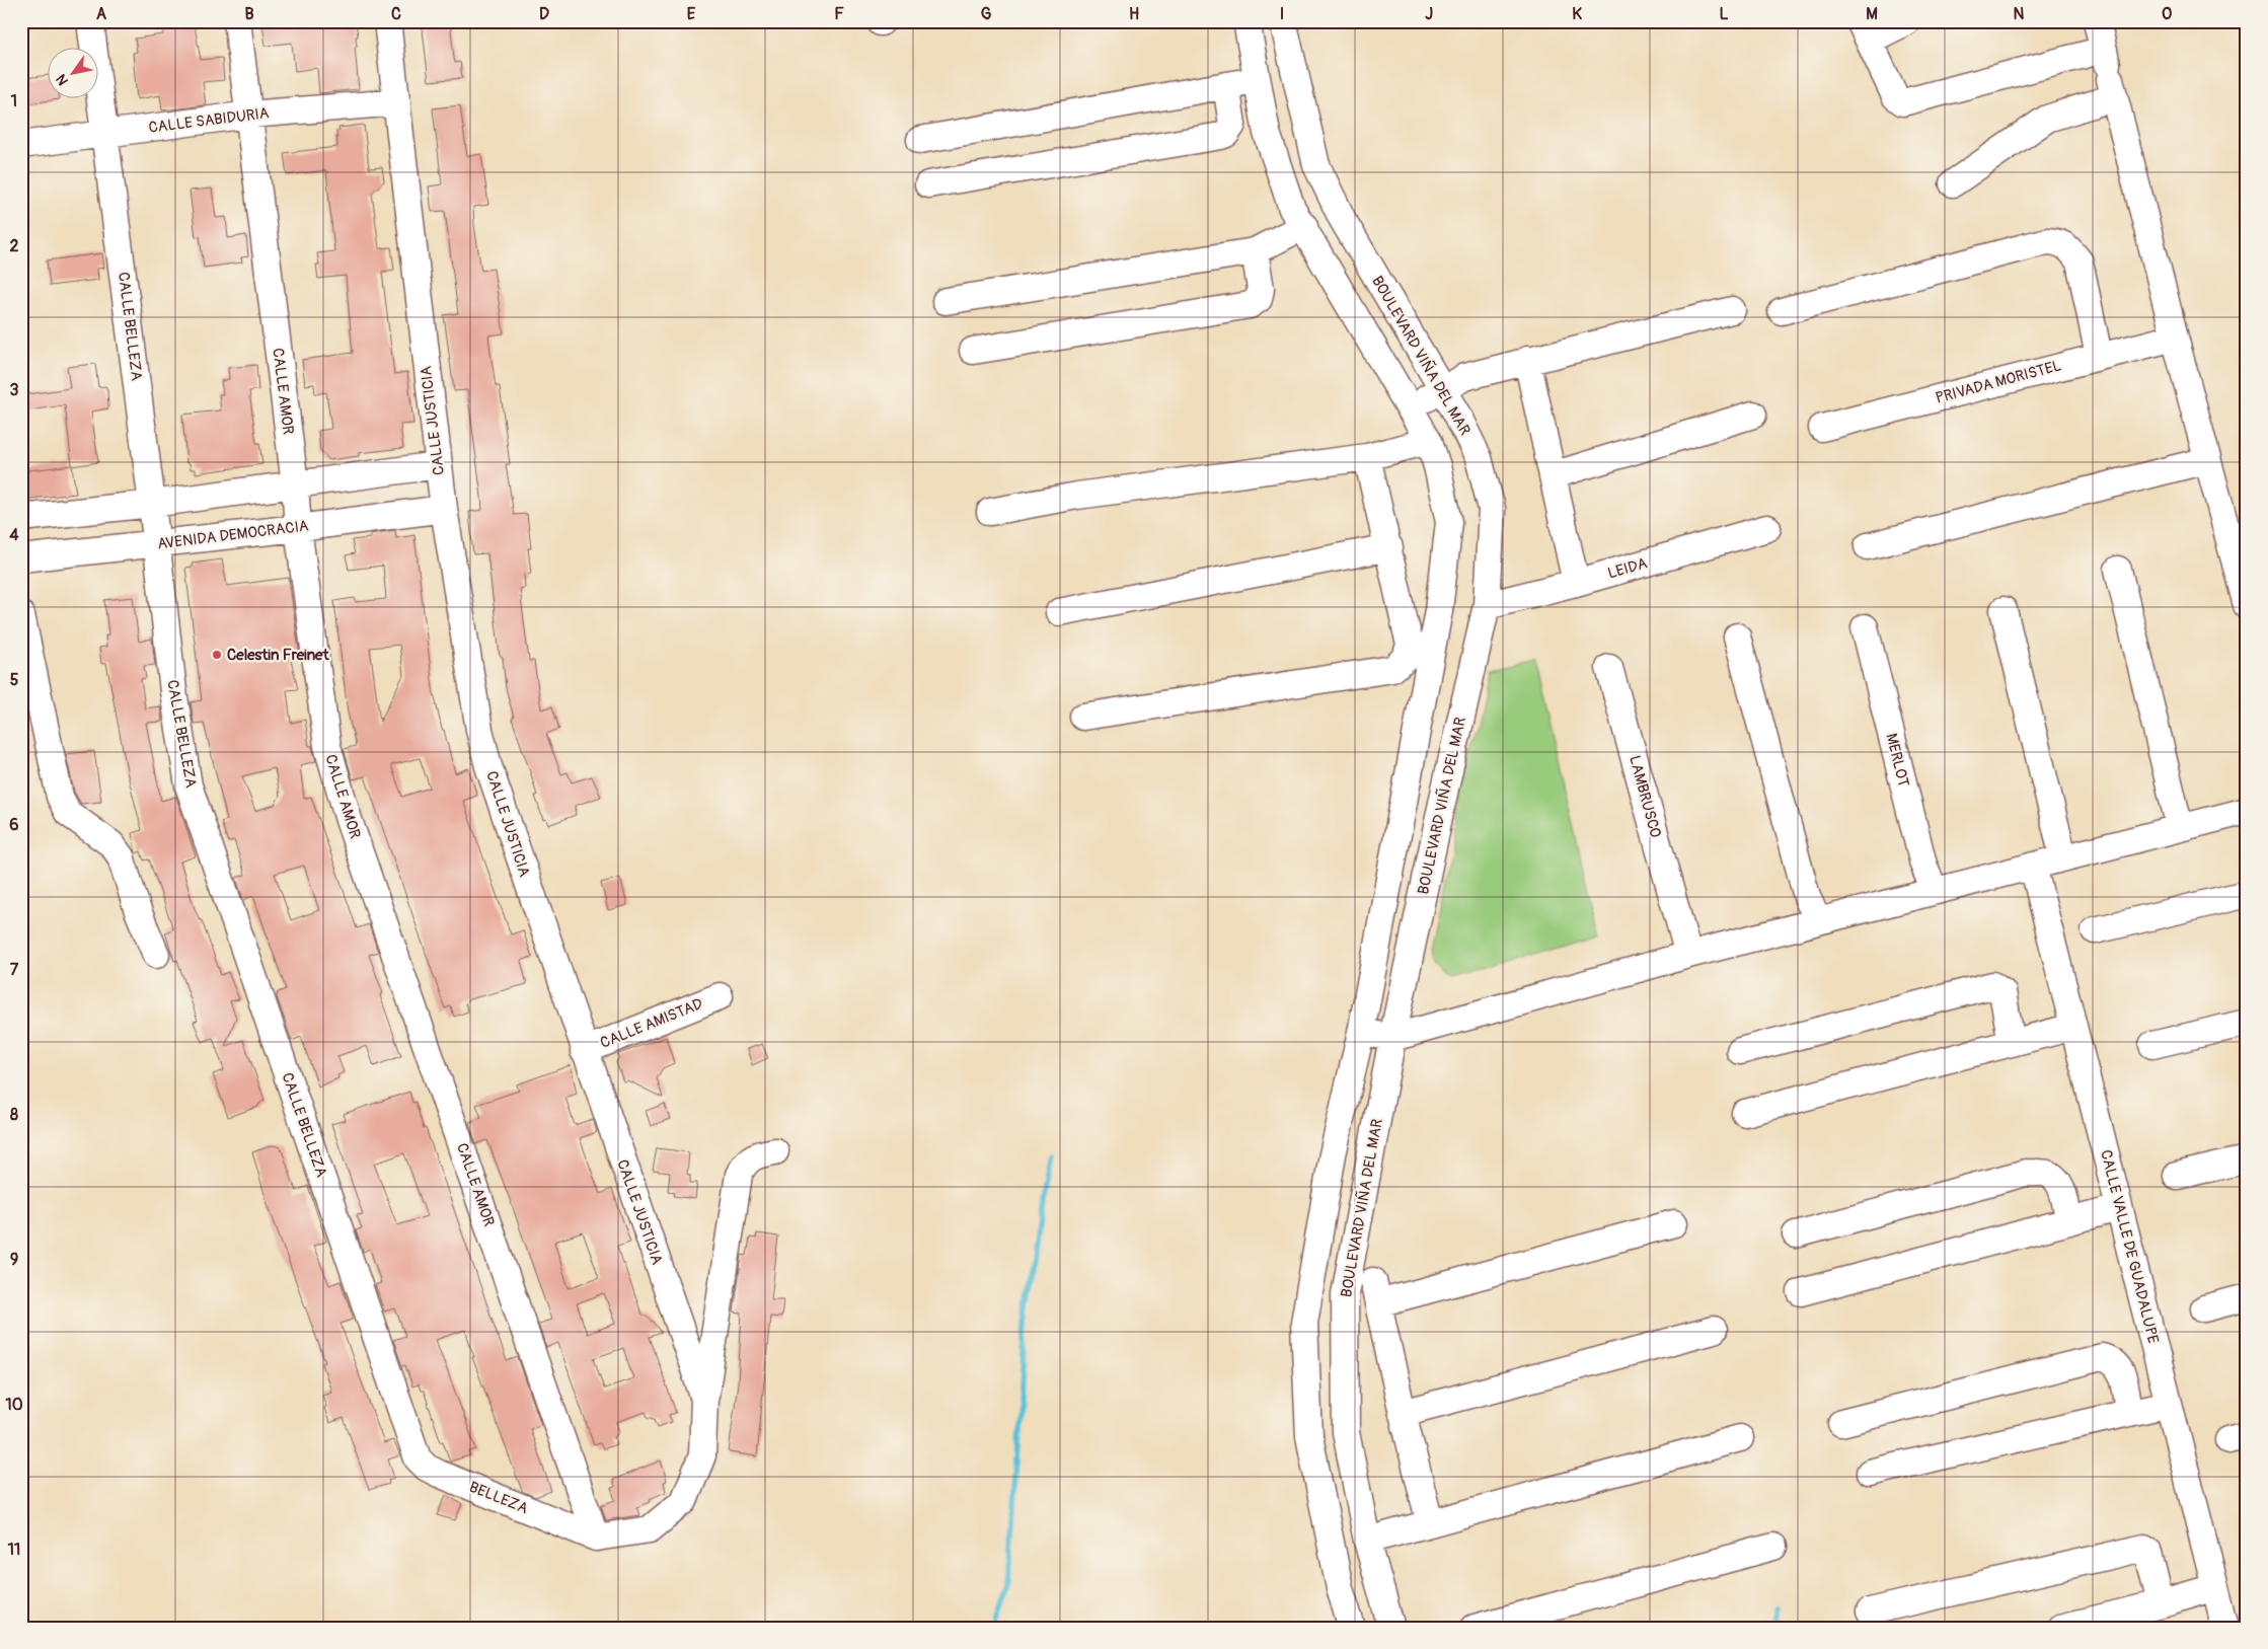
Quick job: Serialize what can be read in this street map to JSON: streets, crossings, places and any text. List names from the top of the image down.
{
  "streets": {
    "street": [
      "CALLE SABIDURIA",
      "CALLE BELLEZA",
      "BOULEVARD VIÑA DEL MAR",
      "PRIVADA MORISTEL",
      "CALLE AMOR",
      "CALLE JUSTICIA",
      "AVENIDA DEMOCRACIA",
      "LEIDA",
      "MERLOT",
      "LAMBRUSCO",
      "CALLE AMISTAD",
      "CALLE VALLE DE GUADALUPE",
      "BELLEZA"
    ]
  },
  "crossings": [
    ["CALLE SABIDURIA", "CALLE BELLEZA"],
    ["CALLE SABIDURIA", "CALLE AMOR"],
    ["CALLE SABIDURIA", "CALLE JUSTICIA"],
    ["CALLE BELLEZA", "AVENIDA DEMOCRACIA"],
    ["CALLE BELLEZA", "BELLEZA"],
    ["BOULEVARD VIÑA DEL MAR", "LEIDA"],
    ["CALLE AMOR", "CALLE JUSTICIA"],
    ["CALLE AMOR", "AVENIDA DEMOCRACIA"],
    ["CALLE AMOR", "BELLEZA"],
    ["CALLE JUSTICIA", "AVENIDA DEMOCRACIA"],
    ["CALLE JUSTICIA", "CALLE AMISTAD"],
    ["CALLE JUSTICIA", "BELLEZA"]
  ],
  "places": ["Celestin Freinet"],
  "north": "bottom left",
  "grid": {
    "columns": [
      "A",
      "B",
      "C",
      "D",
      "E",
      "F",
      "G",
      "H",
      "I",
      "J",
      "K",
      "L",
      "M",
      "N",
      "O"
    ],
    "rows": [
      "1",
      "2",
      "3",
      "4",
      "5",
      "6",
      "7",
      "8",
      "9",
      "10",
      "11"
    ]
  }
}
